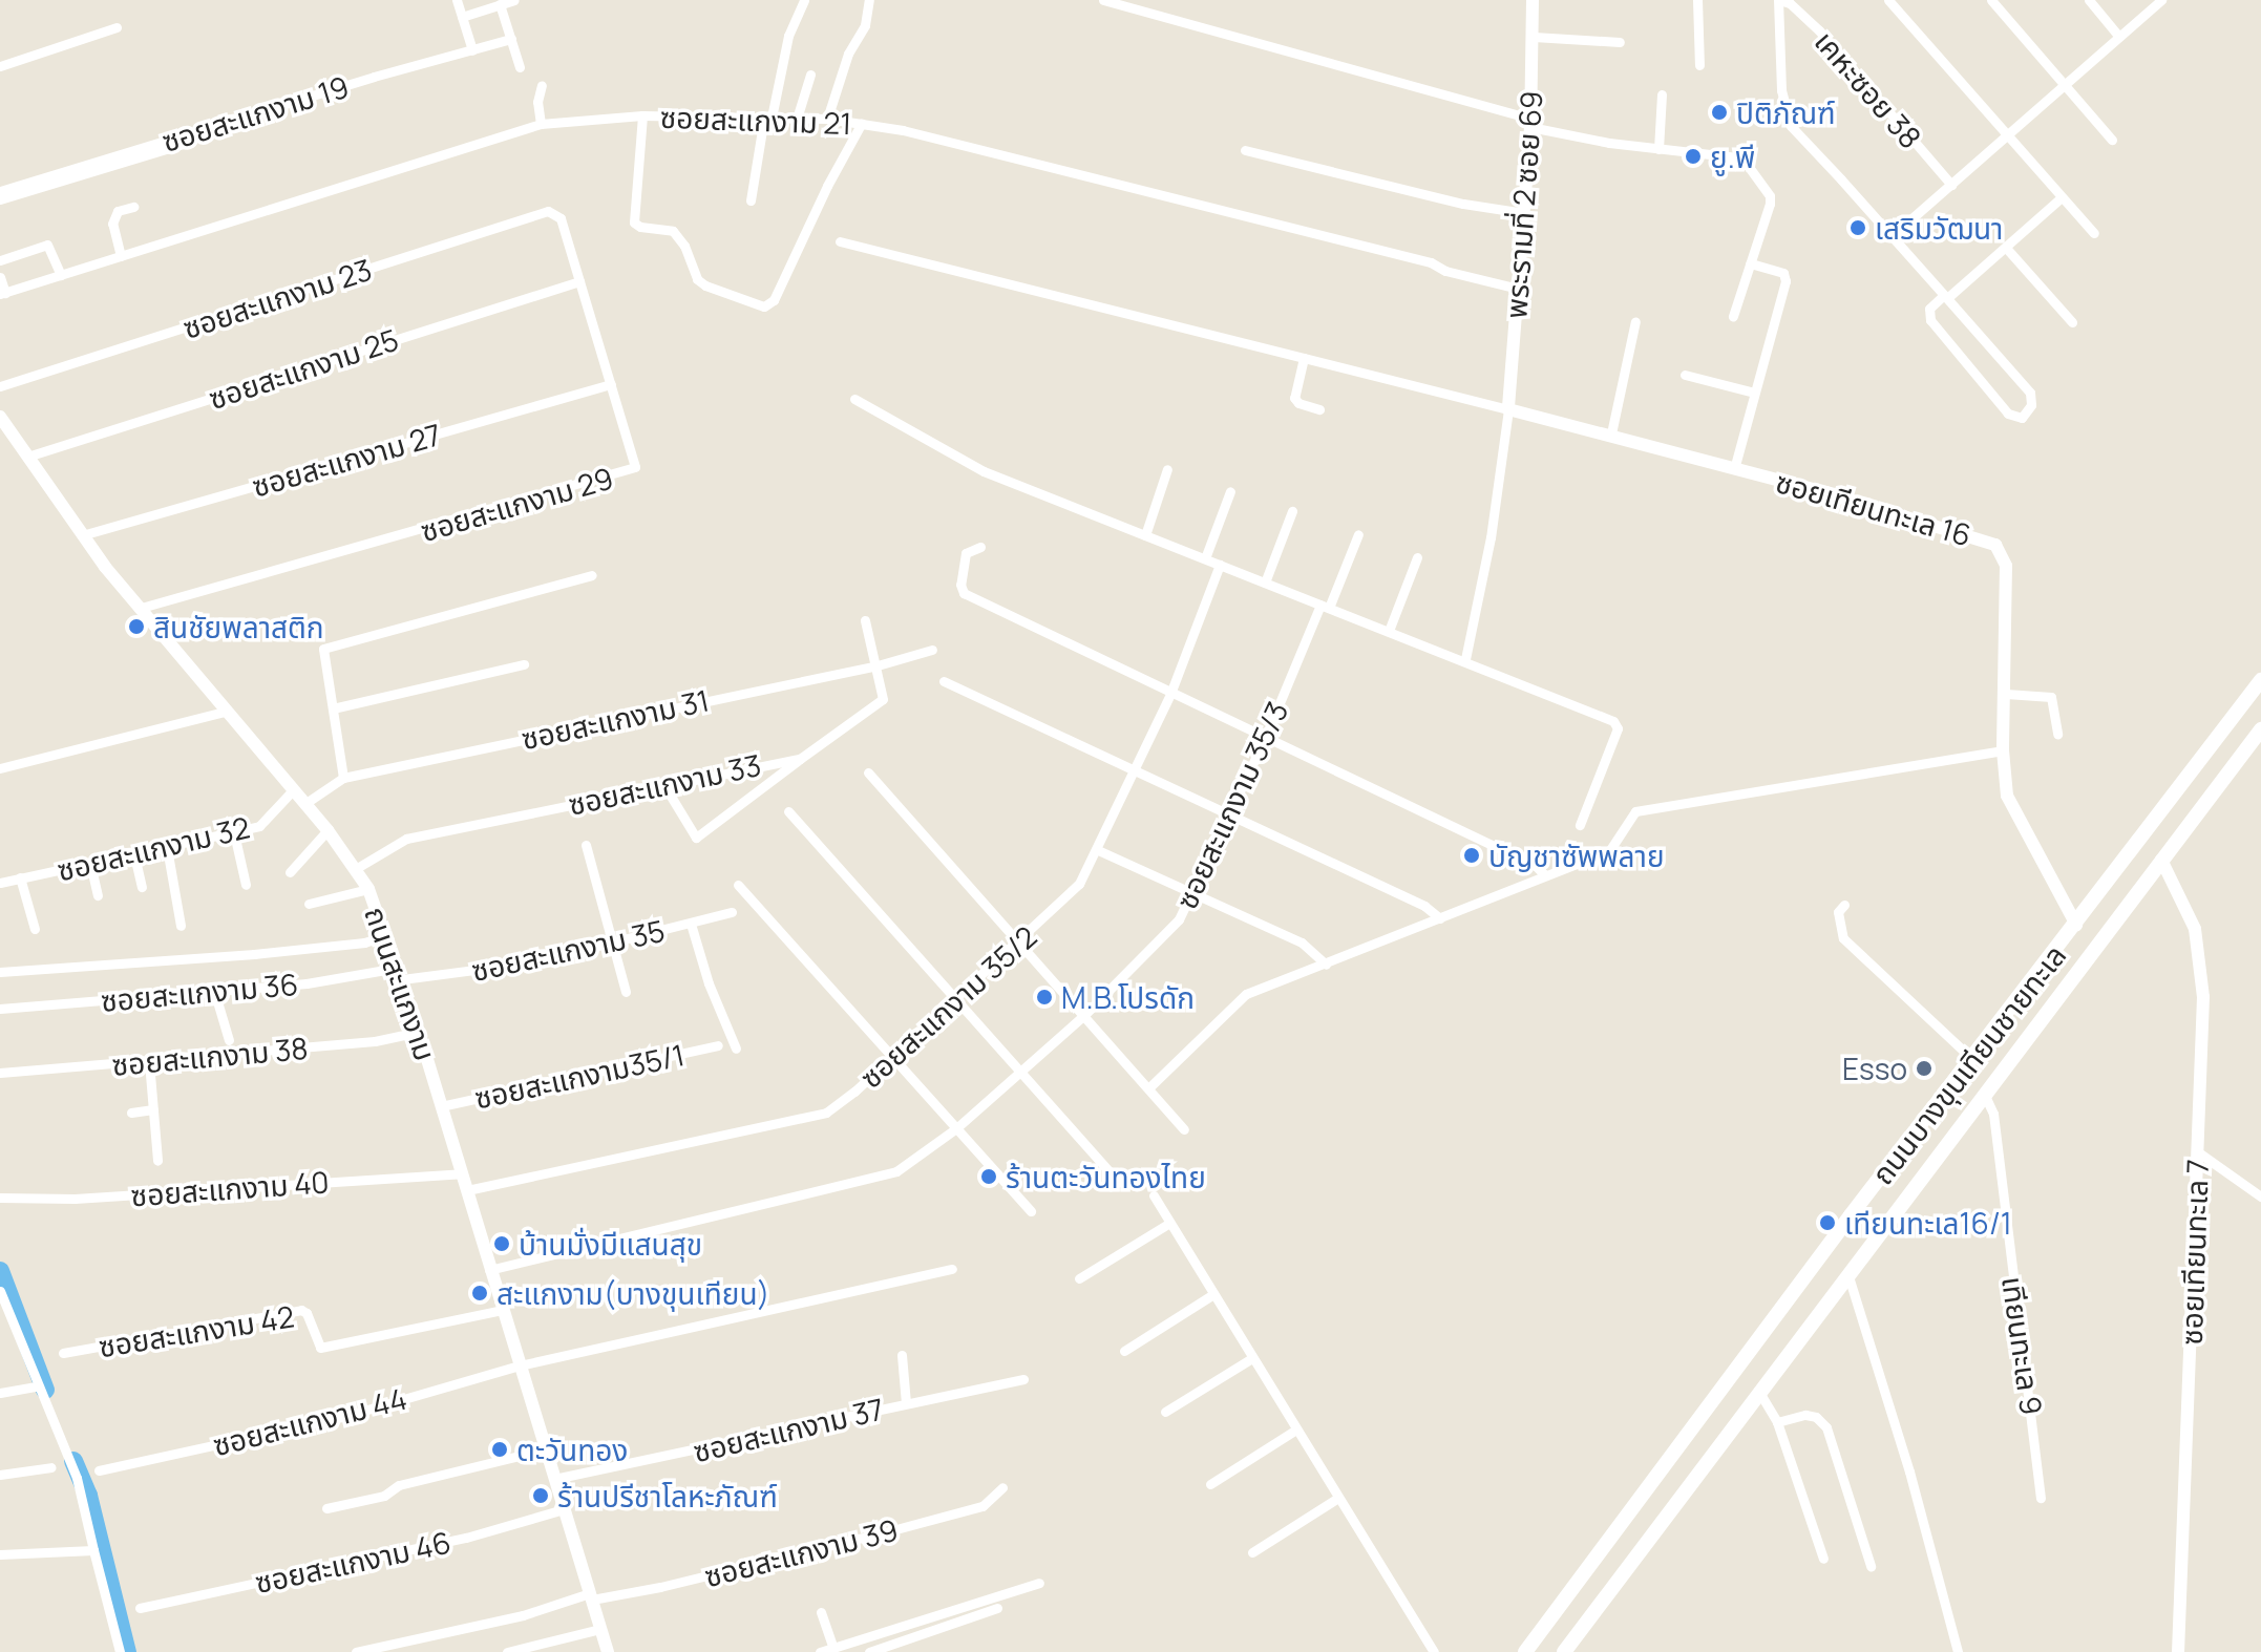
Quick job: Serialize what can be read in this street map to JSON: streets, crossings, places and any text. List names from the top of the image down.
{
  "streets": {
    "main road": ["ถนนบางขุนเทียนชายทะเล"],
    "street": [
      "เคหะซอย 38",
      "ซอยสะแกงาม 19",
      "ซอยสะแกงาม 21",
      "พระรามที่ 2 ซอย 69",
      "ซอยสะแกงาม 23",
      "ซอยสะแกงาม 25",
      "ซอยสะแกงาม 27",
      "ซอยสะแกงาม 29",
      "ซอยเทียนทะเล 16",
      "ซอยสะแกงาม 31",
      "ซอยสะแกงาม 33",
      "ซอยสะแกงาม 35/3",
      "ซอยสะแกงาม 32",
      "ซอยสะแกงาม 35",
      "ถนนสะแกงาม",
      "ซอยสะแกงาม 36",
      "ซอยสะแกงาม 35/2",
      "ซอยสะแกงาม 38",
      "ซอยสะแกงาม35/1",
      "ซอยสะแกงาม 40",
      "ซอยเทียนทะเล 7",
      "ซอยสะแกงาม 42",
      "เทียนทะเล 9",
      "ซอยสะแกงาม 44",
      "ซอยสะแกงาม 37",
      "ซอยสะแกงาม 39",
      "ซอยสะแกงาม 46"
    ]
  },
  "crossings": [
    ["ซอยสะแกงาม 21", "พระรามที่ 2 ซอย 69"],
    ["พระรามที่ 2 ซอย 69", "ซอยเทียนทะเล 16"],
    ["ซอยสะแกงาม 23", "ซอยสะแกงาม 29"],
    ["ซอยสะแกงาม 25", "ซอยสะแกงาม 29"],
    ["ซอยสะแกงาม 25", "ถนนสะแกงาม"],
    ["ซอยสะแกงาม 27", "ซอยสะแกงาม 29"],
    ["ซอยสะแกงาม 27", "ถนนสะแกงาม"],
    ["ซอยสะแกงาม 29", "ถนนสะแกงาม"],
    ["ซอยเทียนทะเล 16", "ถนนบางขุนเทียนชายทะเล"],
    ["ซอยสะแกงาม 31", "ซอยสะแกงาม 33"],
    ["ซอยสะแกงาม 31", "ถนนสะแกงาม"],
    ["ซอยสะแกงาม 33", "ถนนสะแกงาม"],
    ["ซอยสะแกงาม 35/3", "ถนนสะแกงาม"],
    ["ซอยสะแกงาม 32", "ถนนสะแกงาม"],
    ["ซอยสะแกงาม 35", "ถนนสะแกงาม"],
    ["ซอยสะแกงาม 35", "ซอยสะแกงาม 36"],
    ["ถนนสะแกงาม", "ซอยสะแกงาม 36"],
    ["ถนนสะแกงาม", "ซอยสะแกงาม 35/2"],
    ["ถนนสะแกงาม", "ซอยสะแกงาม 38"],
    ["ถนนสะแกงาม", "ซอยสะแกงาม35/1"],
    ["ถนนสะแกงาม", "ซอยสะแกงาม 40"],
    ["ถนนสะแกงาม", "ซอยสะแกงาม 42"],
    ["ถนนสะแกงาม", "ซอยสะแกงาม 44"],
    ["ถนนสะแกงาม", "ซอยสะแกงาม 37"],
    ["ถนนสะแกงาม", "ซอยสะแกงาม 39"],
    ["ถนนสะแกงาม", "ซอยสะแกงาม 46"],
    ["ถนนบางขุนเทียนชายทะเล", "ซอยเทียนทะเล 7"],
    ["ถนนบางขุนเทียนชายทะเล", "เทียนทะเล 9"]
  ],
  "places": [
    "ปิติภัณฑ์",
    "ยู.พี",
    "เสริมวัฒนา",
    "สินชัยพลาสติก",
    "บัญชาซัพพลาย",
    "M.B.โปรดัก",
    "Esso",
    "ร้านตะวันทองไทย",
    "เทียนทะเล16/1",
    "บ้านมั่งมีแสนสุข",
    "สะแกงาม(บางขุนเทียน)",
    "ตะวันทอง",
    "ร้านปรีชาโลหะภัณฑ์"
  ]
}
